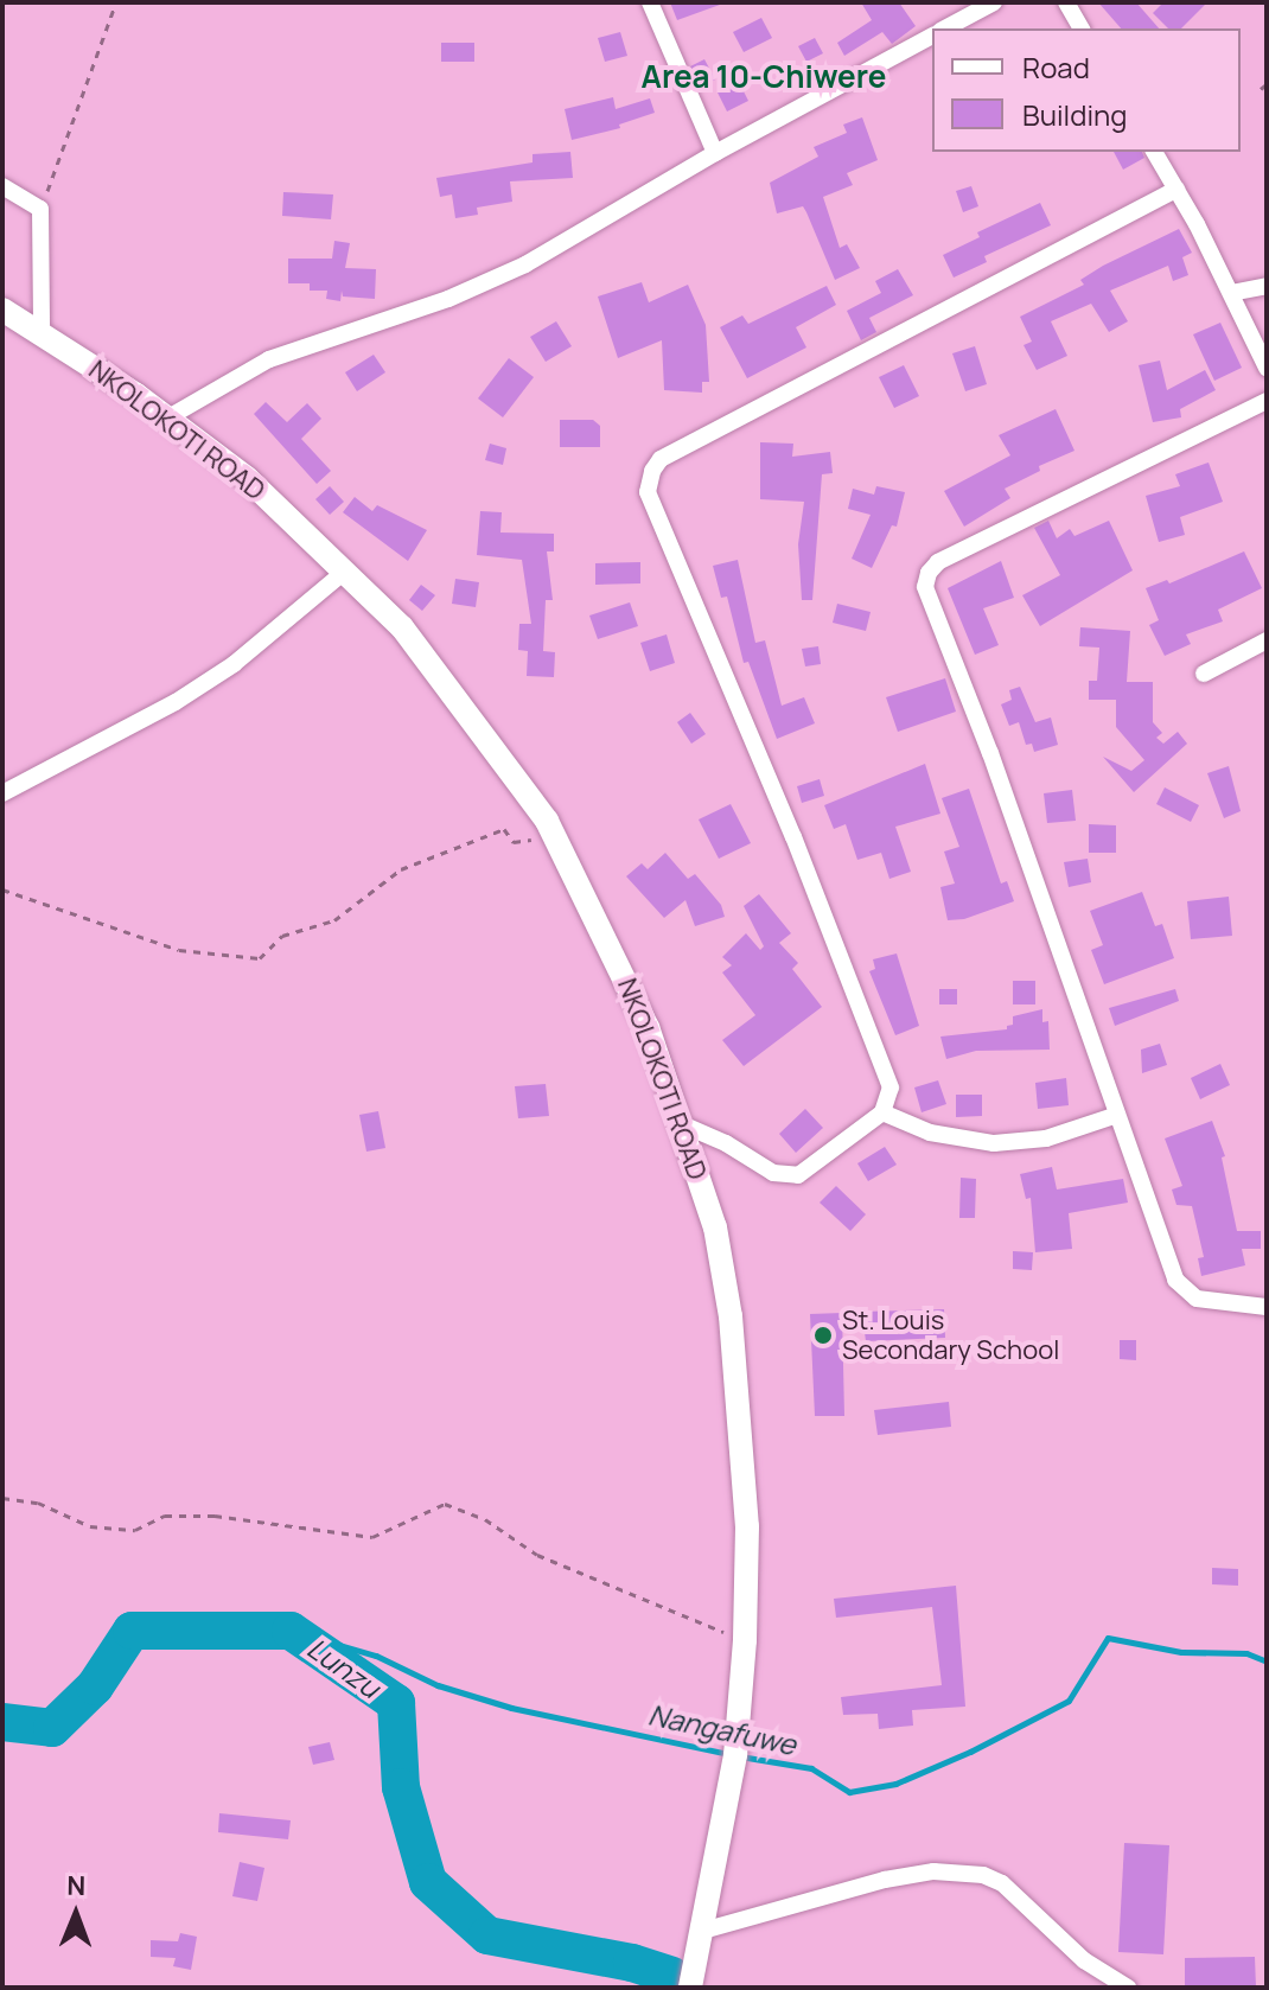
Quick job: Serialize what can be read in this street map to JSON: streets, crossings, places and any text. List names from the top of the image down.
{
  "streets": {
    "main road": ["NKOLOKOTI ROAD"]
  },
  "districts": ["Area 10-Chiwere"],
  "water": ["Lunzu", "Nangafuwe"],
  "places": ["St. Louis Secondary School"],
  "legend": ["Road", "Building"],
  "north": "top"
}
